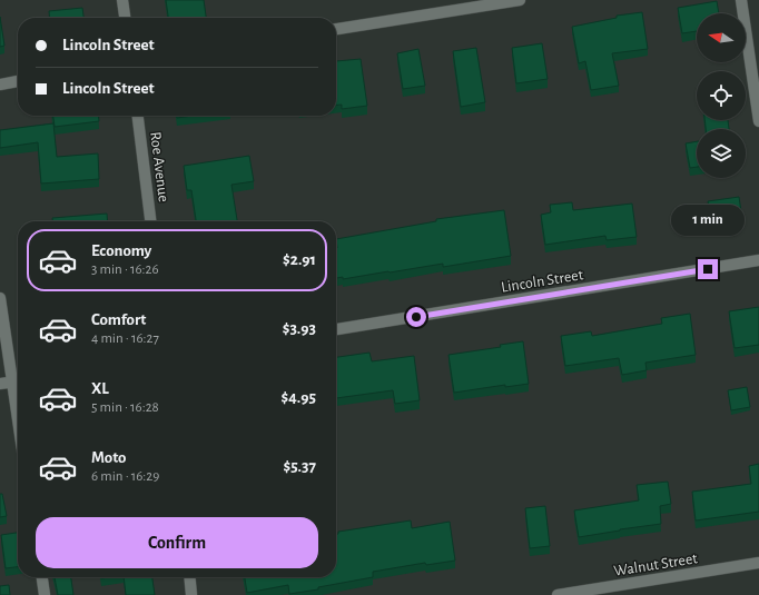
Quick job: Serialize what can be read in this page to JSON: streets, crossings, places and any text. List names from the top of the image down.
{
  "streets": {
    "street": ["Roe Avenue", "Lincoln Street", "Walnut Street"]
  },
  "north": "left",
  "page": {
    "banner": ["Lincoln Street", "Lincoln Street"],
    "bubble": "1 min",
    "list": [
      {
        "name": "Economy",
        "note": "3 min · 16:26",
        "value": "$2.91"
      },
      {
        "name": "Comfort",
        "note": "4 min · 16:27",
        "value": "$3.93"
      },
      {
        "name": "XL",
        "note": "5 min · 16:28",
        "value": "$4.95"
      },
      {
        "name": "Moto",
        "note": "6 min · 16:29",
        "value": "$5.37"
      }
    ],
    "buttons": "Confirm"
  }
}
